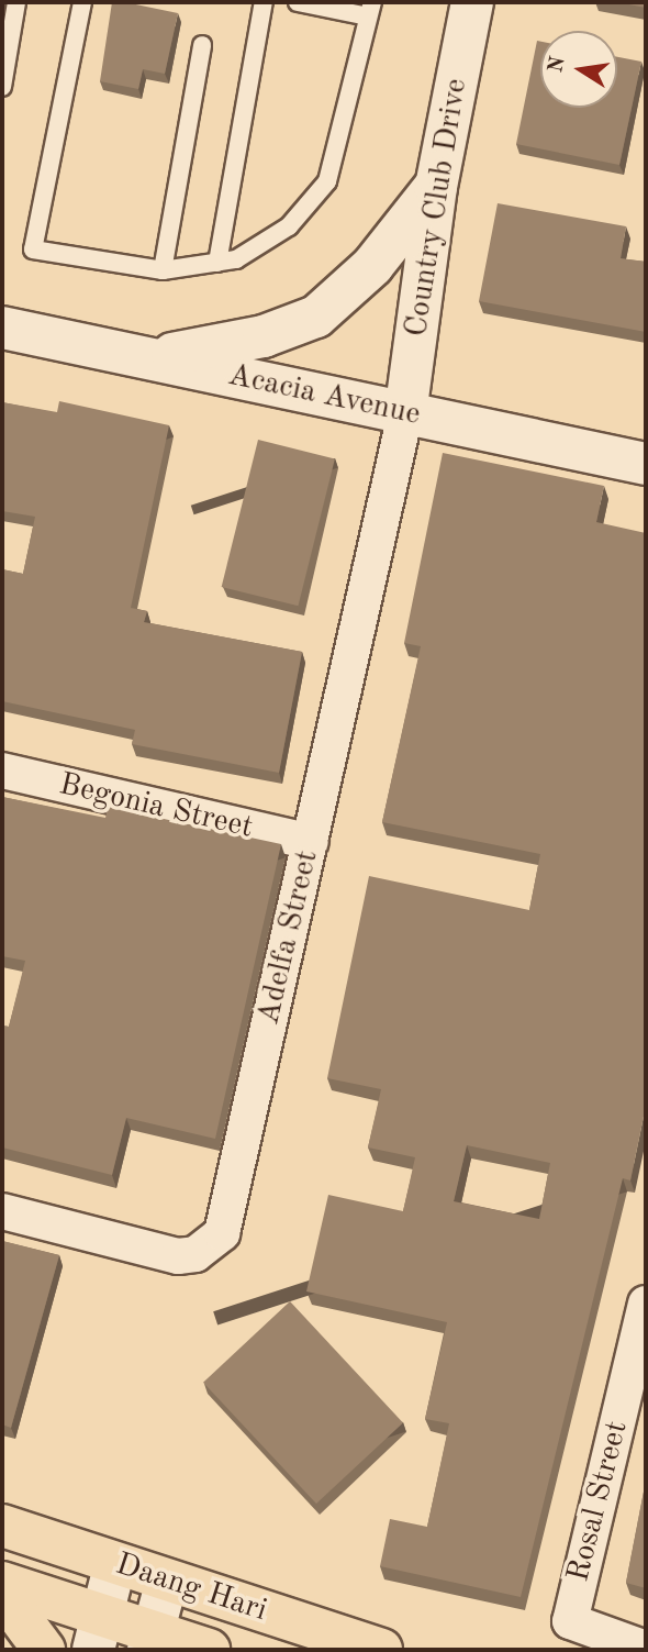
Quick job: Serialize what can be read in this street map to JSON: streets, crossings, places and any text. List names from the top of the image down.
{
  "streets": {
    "main road": ["Daang Hari"],
    "street": [
      "Country Club Drive",
      "Acacia Avenue",
      "Begonia Street",
      "Adelfa Street",
      "Rosal Street"
    ]
  },
  "crossings": [
    ["Country Club Drive", "Acacia Avenue"],
    ["Country Club Drive", "Adelfa Street"],
    ["Acacia Avenue", "Adelfa Street"],
    ["Begonia Street", "Adelfa Street"]
  ],
  "north": "left"
}
